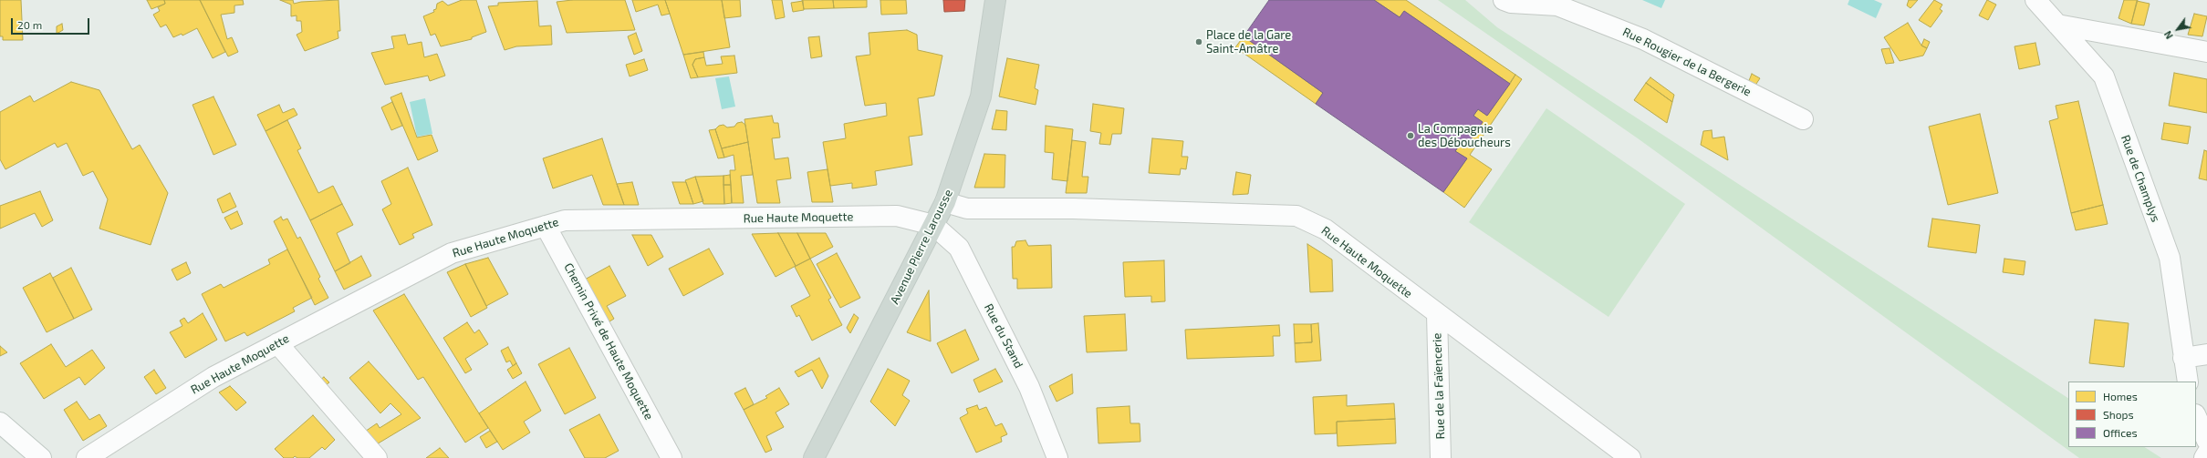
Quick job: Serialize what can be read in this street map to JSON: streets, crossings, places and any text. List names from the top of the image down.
{
  "streets": {
    "main road": ["Avenue Pierre Larousse"],
    "street": [
      "Rue Rougier de la Bergerie",
      "Rue de Champlys",
      "Rue Haute Moquette",
      "Rue du Stand",
      "Chemin Privé de Haute Moquette",
      "Rue de la Faïencerie"
    ]
  },
  "crossings": [
    ["Rue Haute Moquette", "Avenue Pierre Larousse"],
    ["Rue Haute Moquette", "Rue du Stand"],
    ["Rue Haute Moquette", "Chemin Privé de Haute Moquette"],
    ["Rue Haute Moquette", "Rue de la Faïencerie"],
    ["Avenue Pierre Larousse", "Rue du Stand"]
  ],
  "places": ["Place de la Gare Saint-Amâtre", "La Compagnie des Déboucheurs"],
  "legend": ["Homes", "Shops", "Offices"],
  "scale_bar": "20 m",
  "north": "bottom left"
}
